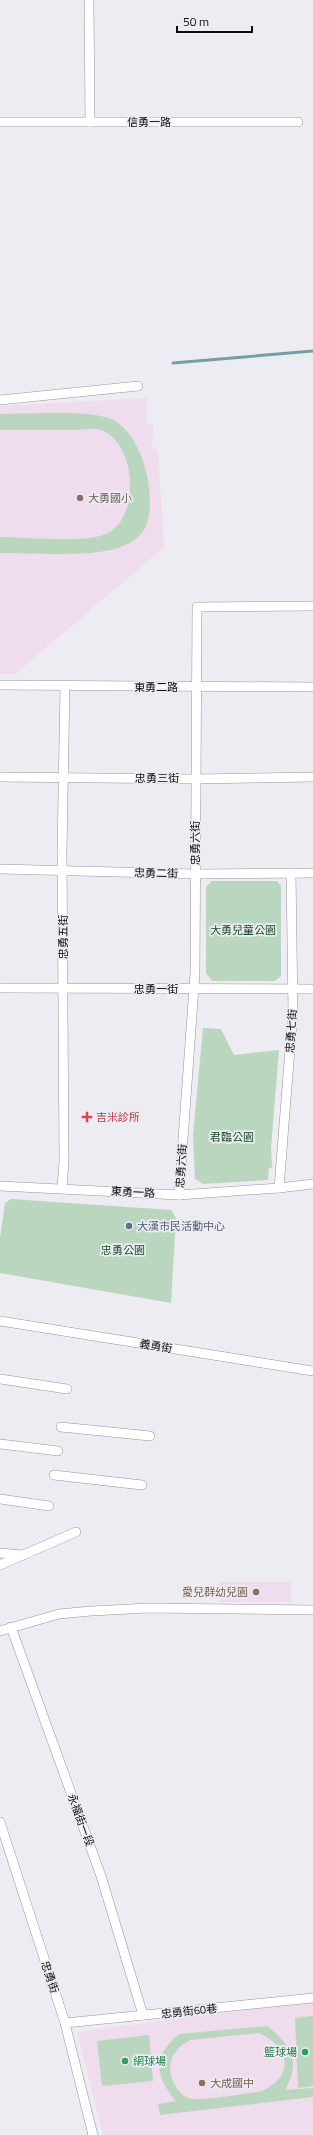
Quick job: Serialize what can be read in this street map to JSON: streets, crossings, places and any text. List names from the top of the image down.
{
  "streets": {
    "street": [
      "信勇一路",
      "東勇二路",
      "忠勇三街",
      "忠勇六街",
      "忠勇二街",
      "忠勇五街",
      "忠勇一街",
      "忠勇七街",
      "東勇一路",
      "義勇街",
      "永福街一段",
      "忠勇街",
      "忠勇街60巷"
    ]
  },
  "crossings": [
    ["東勇二路", "忠勇六街"],
    ["東勇二路", "忠勇五街"],
    ["忠勇三街", "忠勇六街"],
    ["忠勇三街", "忠勇五街"],
    ["忠勇六街", "忠勇二街"],
    ["忠勇六街", "忠勇一街"],
    ["忠勇六街", "東勇一路"],
    ["忠勇二街", "忠勇五街"],
    ["忠勇二街", "忠勇七街"],
    ["忠勇五街", "忠勇一街"],
    ["忠勇五街", "東勇一路"],
    ["忠勇一街", "忠勇七街"],
    ["忠勇七街", "東勇一路"],
    ["永福街一段", "忠勇街60巷"],
    ["忠勇街", "忠勇街60巷"]
  ],
  "parks": ["大勇兒童公園", "君臨公園", "忠勇公園"],
  "places": {
    "other": [
      "大勇國小",
      "大漢市民活動中心",
      "愛兒群幼兒園",
      "籃球場",
      "網球場",
      "大成國中"
    ],
    "health": ["吉米診所"]
  },
  "scale_bar": "50 m"
}
